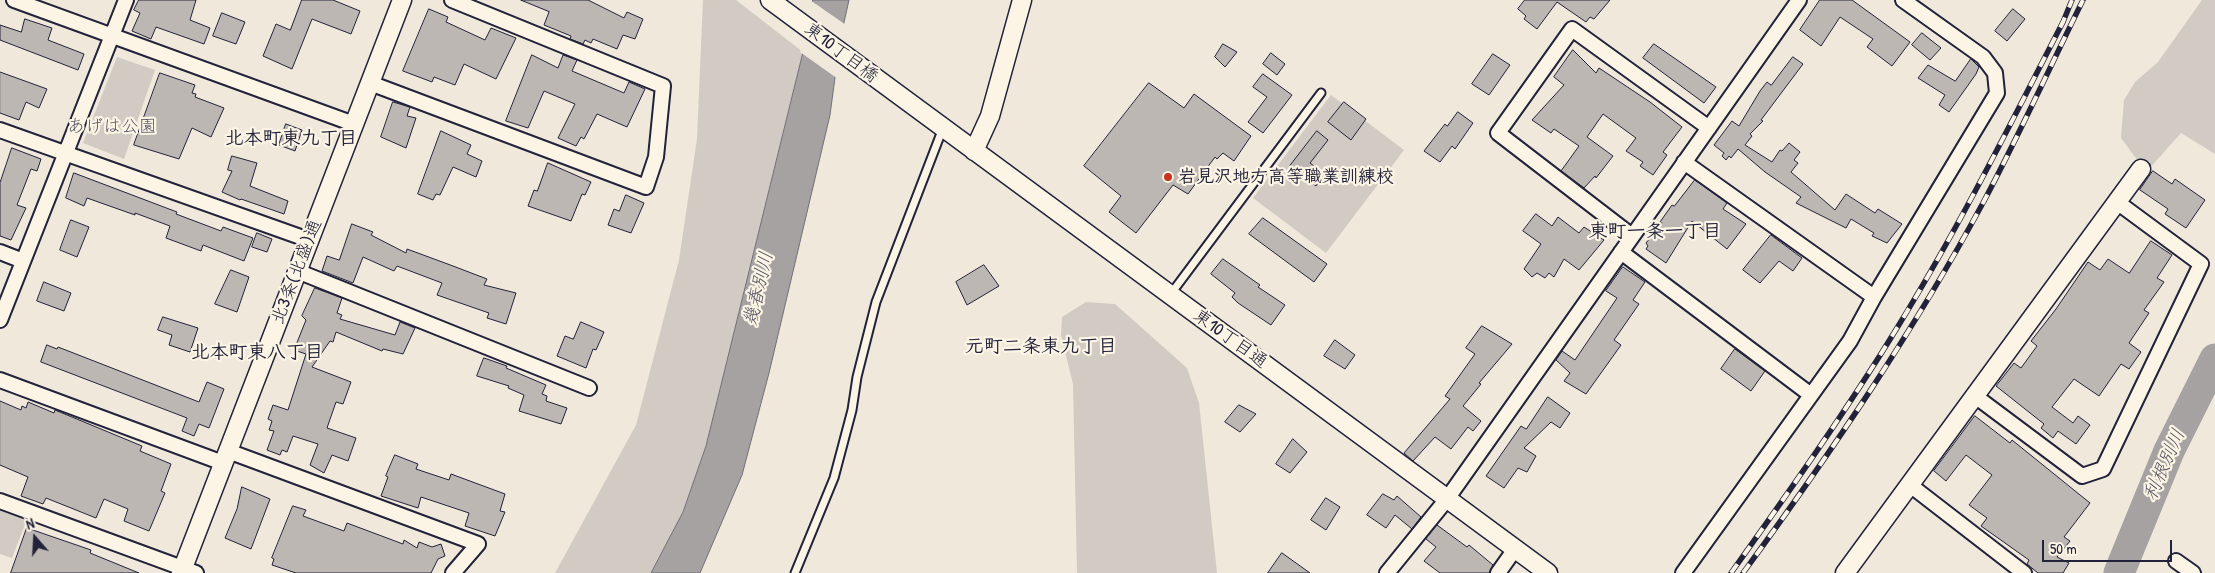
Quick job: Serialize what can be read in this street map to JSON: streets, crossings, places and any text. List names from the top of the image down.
{
  "streets": {
    "street": ["東10丁目橋", "北3条(北盛)通", "東10丁目通"]
  },
  "crossings": [
    ["東10丁目橋", "東10丁目通"]
  ],
  "districts": [
    "北本町東九丁目",
    "東町一条一丁目",
    "元町二条東九丁目",
    "北本町東八丁目"
  ],
  "water": ["幾春別川", "利根別川"],
  "parks": ["あげは公園"],
  "places": ["岩見沢地方高等職業訓練校"],
  "scale_bar": "50 m",
  "north": "top"
}
